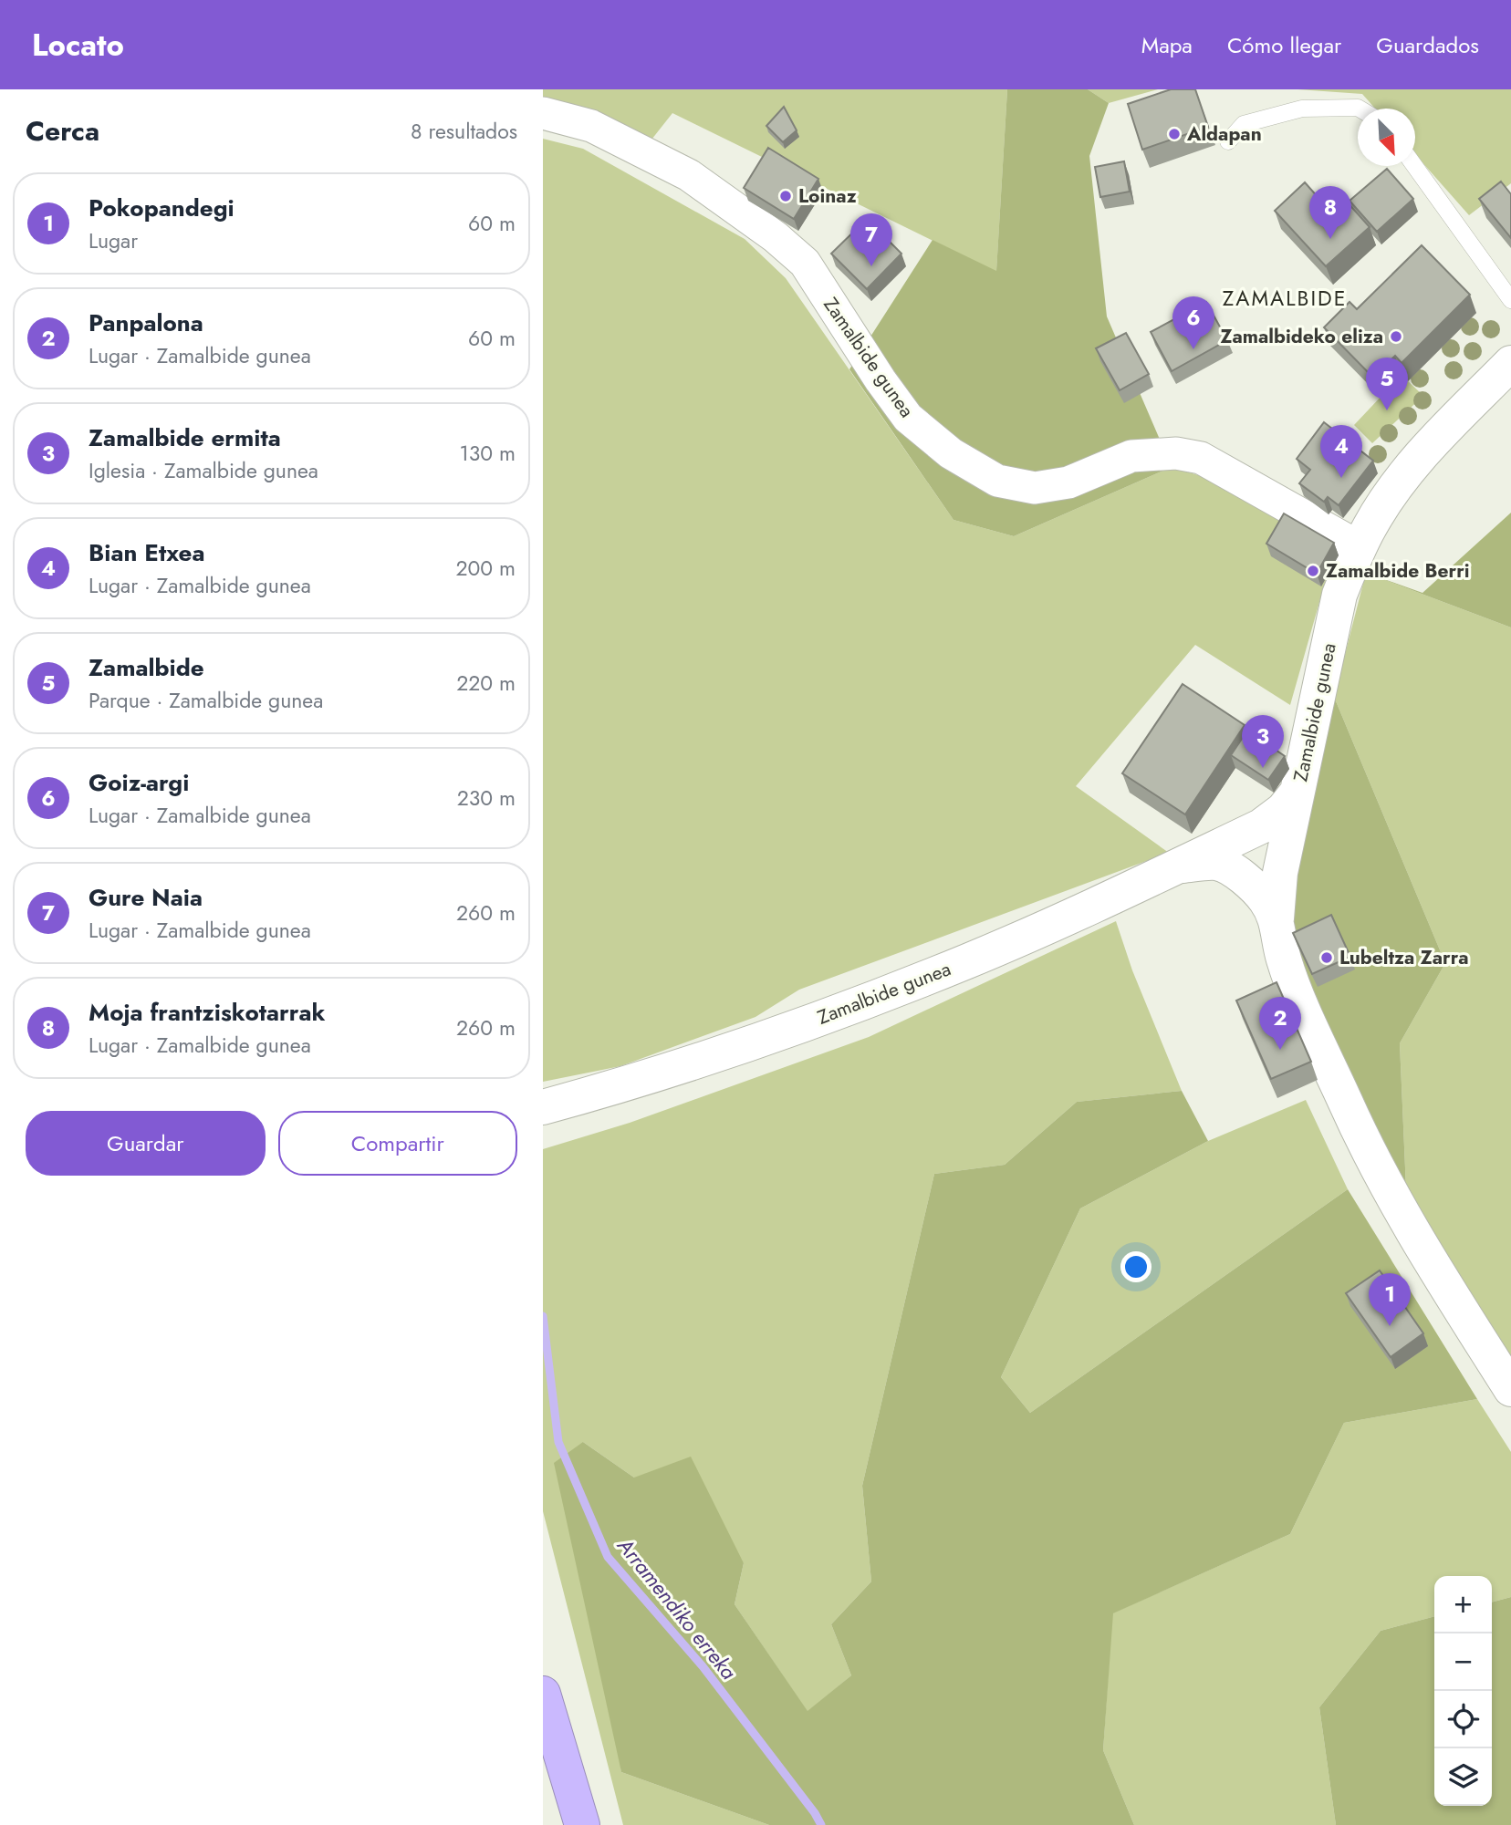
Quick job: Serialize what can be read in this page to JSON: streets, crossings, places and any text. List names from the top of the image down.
{
  "streets": {
    "street": ["Zamalbide gunea"]
  },
  "districts": ["ZAMALBIDE"],
  "water": ["Arramendiko erreka"],
  "places": [
    "Aldapan",
    "Loinaz",
    "Zamalbideko eliza",
    "Zamalbide Berri",
    "Lubeltza Zarra"
  ],
  "north": "bottom right",
  "page": {
    "header": "Locato",
    "nav": ["Mapa", "Cómo llegar", "Guardados"],
    "heading": ["Cerca", "8 resultados"],
    "list": [
      {
        "mark": "1",
        "name": "Pokopandegi",
        "note": "Lugar",
        "value": "60 m"
      },
      {
        "mark": "2",
        "name": "Panpalona",
        "note": "Lugar · Zamalbide gunea",
        "value": "60 m"
      },
      {
        "mark": "3",
        "name": "Zamalbide ermita",
        "note": "Iglesia · Zamalbide gunea",
        "value": "130 m"
      },
      {
        "mark": "4",
        "name": "Bian Etxea",
        "note": "Lugar · Zamalbide gunea",
        "value": "200 m"
      },
      {
        "mark": "5",
        "name": "Zamalbide",
        "note": "Parque · Zamalbide gunea",
        "value": "220 m"
      },
      {
        "mark": "6",
        "name": "Goiz-argi",
        "note": "Lugar · Zamalbide gunea",
        "value": "230 m"
      },
      {
        "mark": "7",
        "name": "Gure Naia",
        "note": "Lugar · Zamalbide gunea",
        "value": "260 m"
      },
      {
        "mark": "8",
        "name": "Moja frantziskotarrak",
        "note": "Lugar · Zamalbide gunea",
        "value": "260 m"
      }
    ],
    "pins": [
      "8",
      "7",
      "6",
      "5",
      "4",
      "3",
      "2",
      "1"
    ],
    "buttons": ["Guardar", "Compartir"],
    "map_buttons": ["+", "−"]
  }
}
